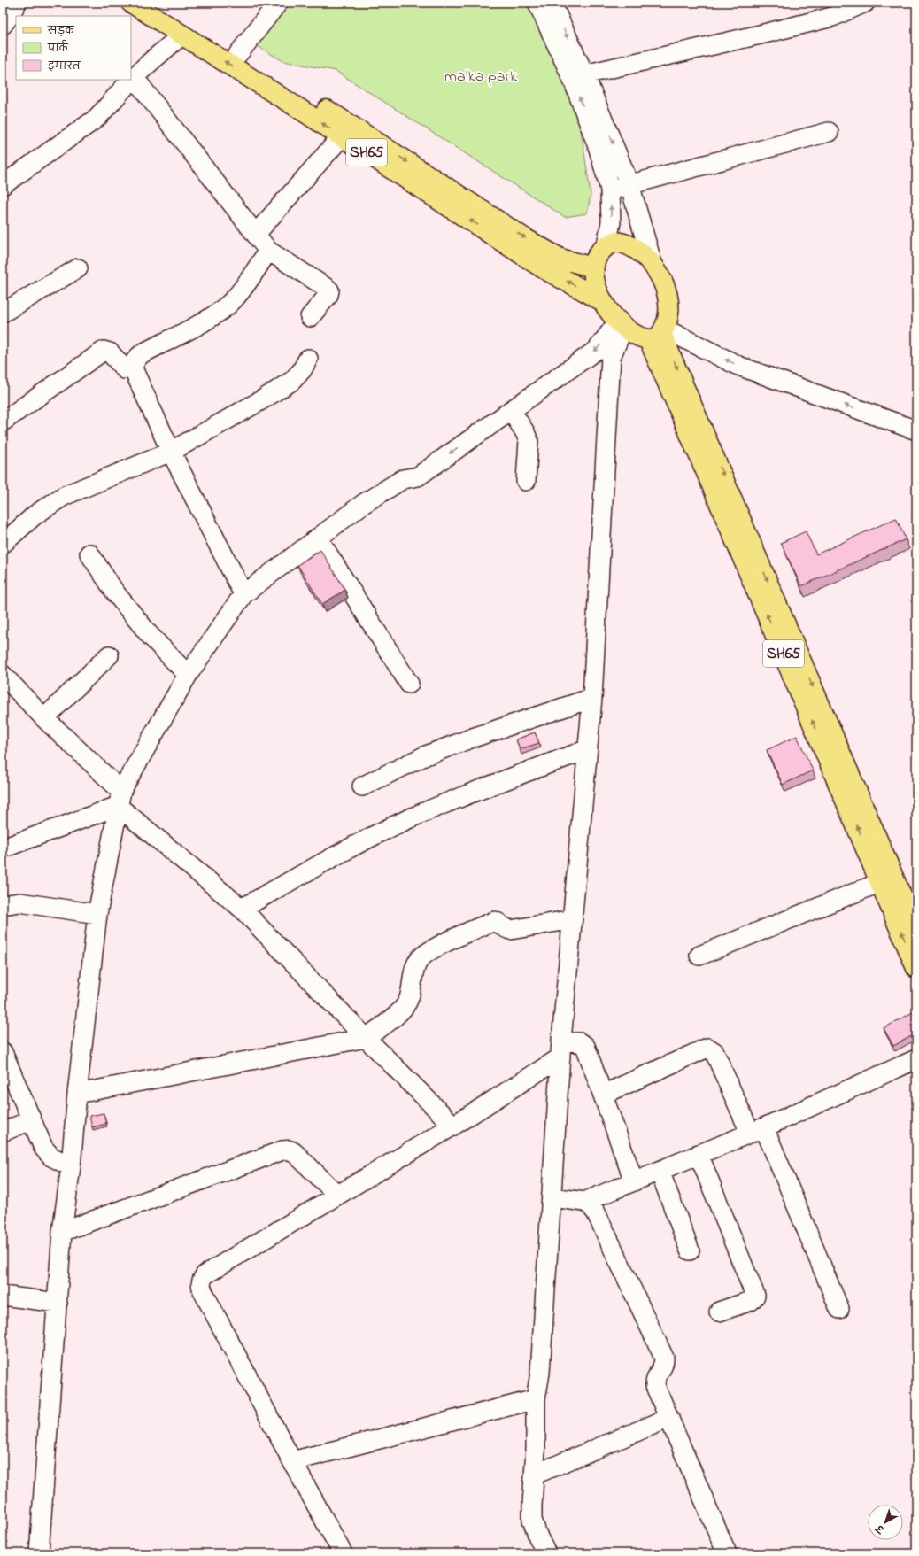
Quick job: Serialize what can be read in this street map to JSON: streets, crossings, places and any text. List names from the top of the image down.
{
  "streets": {
    "main road": ["SH65"]
  },
  "parks": ["malka park"],
  "legend": ["सड़क", "पार्क", "इमारत"],
  "north": "bottom left"
}
